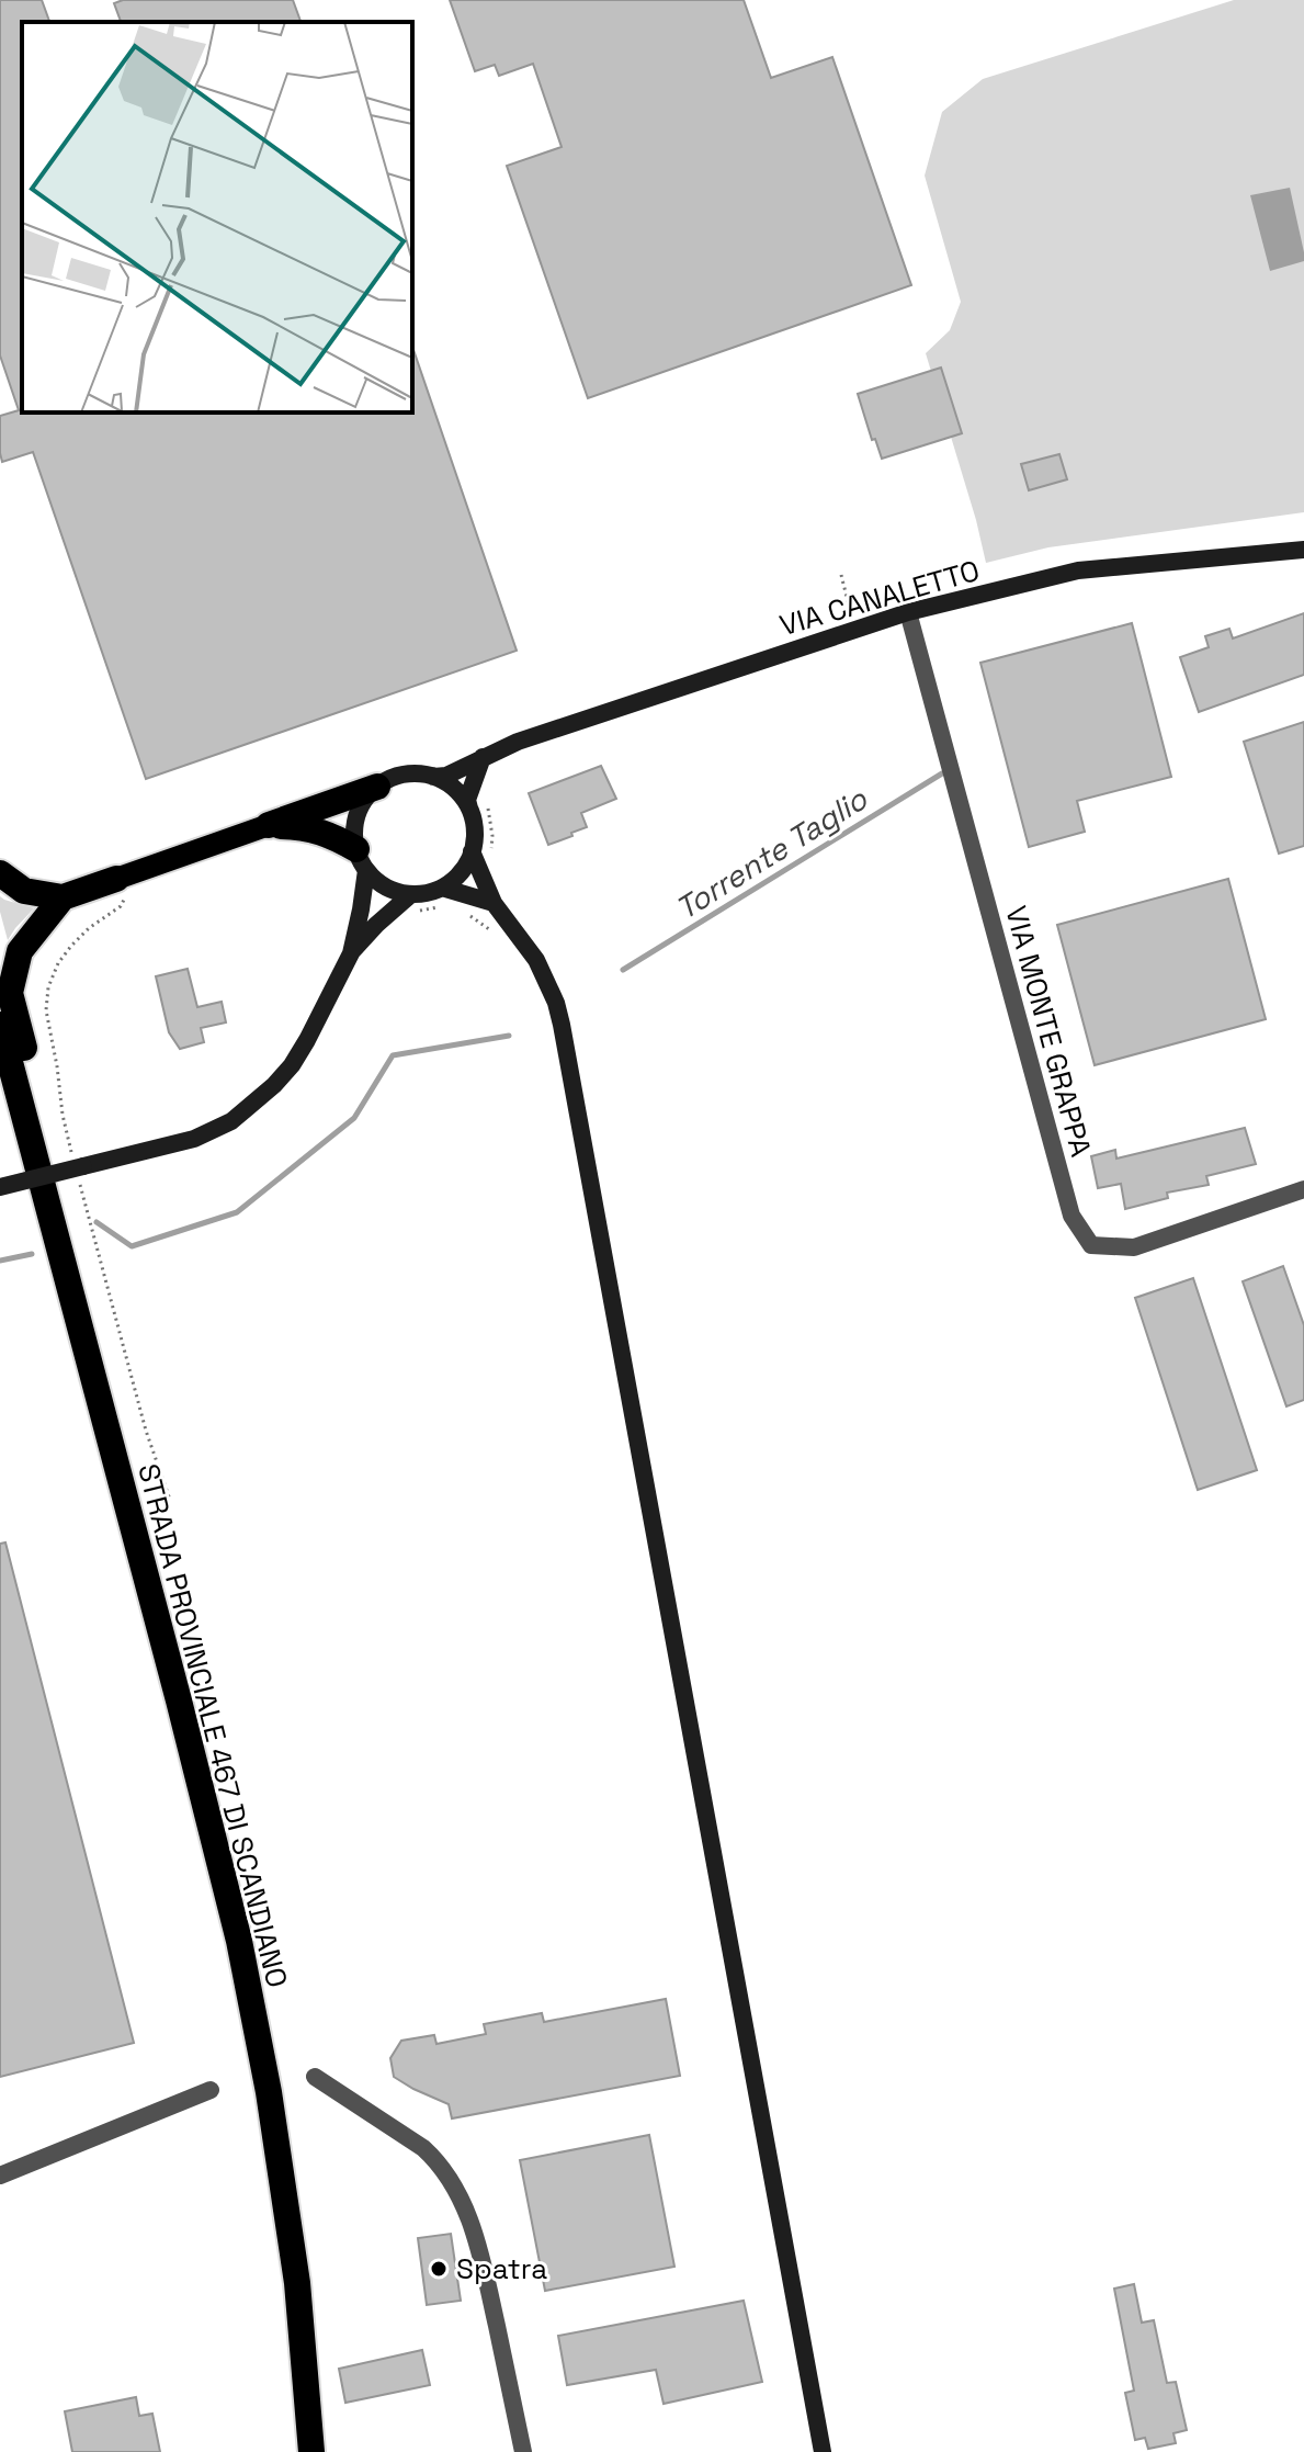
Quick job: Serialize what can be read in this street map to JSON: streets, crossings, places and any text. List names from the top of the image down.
{
  "streets": {
    "highway": ["STRADA PROVINCIALE 467 DI SCANDIANO"],
    "main road": ["VIA CANALETTO"],
    "street": ["VIA MONTE GRAPPA"]
  },
  "crossings": [
    ["VIA CANALETTO", "VIA MONTE GRAPPA"]
  ],
  "water": ["Torrente Taglio"],
  "places": ["Spatra"]
}
